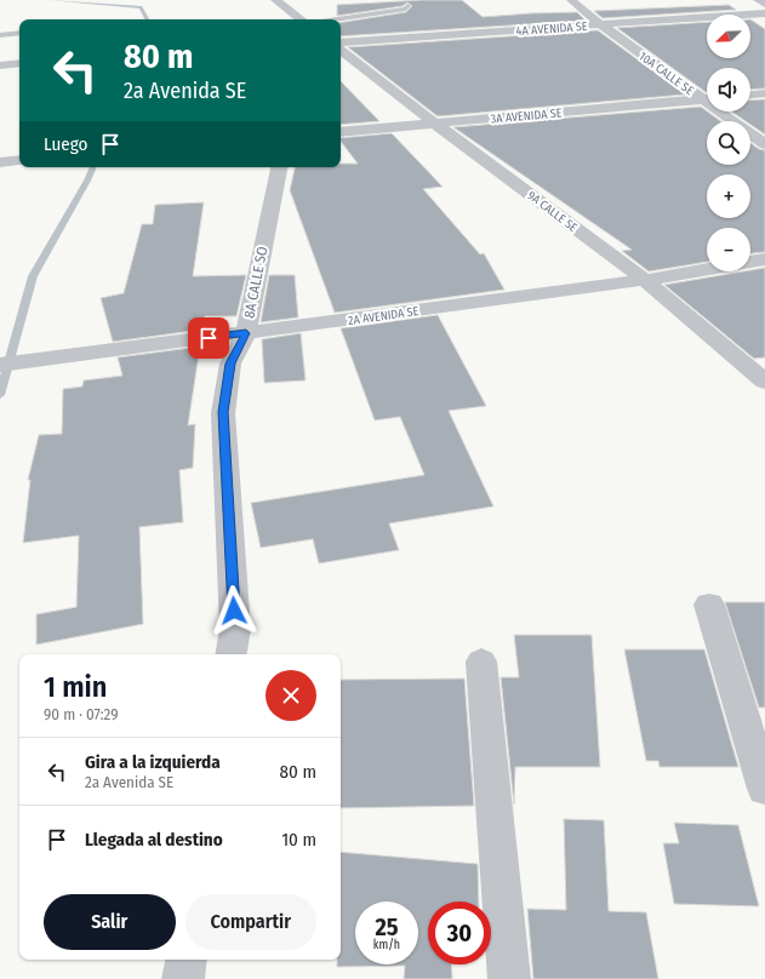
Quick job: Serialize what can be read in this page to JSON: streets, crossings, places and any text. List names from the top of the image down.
{
  "streets": {
    "street": [
      "4A AVENIDA SE",
      "10A CALLE SE",
      "3A AVENIDA SE",
      "9A CALLE SE",
      "8A CALLE SO",
      "2A AVENIDA SE"
    ]
  },
  "crossings": [
    ["4A AVENIDA SE", "10A CALLE SE"],
    ["3A AVENIDA SE", "9A CALLE SE"],
    ["9A CALLE SE", "2A AVENIDA SE"],
    ["8A CALLE SO", "2A AVENIDA SE"]
  ],
  "north": "bottom left",
  "page": {
    "map_buttons": ["+", "−"],
    "turn": ["80 m", "2a Avenida SE"],
    "then": "Luego",
    "heading": ["1 min", "90 m · 07:29"],
    "list": [
      {
        "name": "Gira a la izquierda",
        "note": "2a Avenida SE",
        "value": "80 m"
      },
      {
        "name": "Llegada al destino",
        "value": "10 m"
      }
    ],
    "buttons": ["Salir", "Compartir"],
    "speed": "25 km/h",
    "limit": "30"
  }
}
